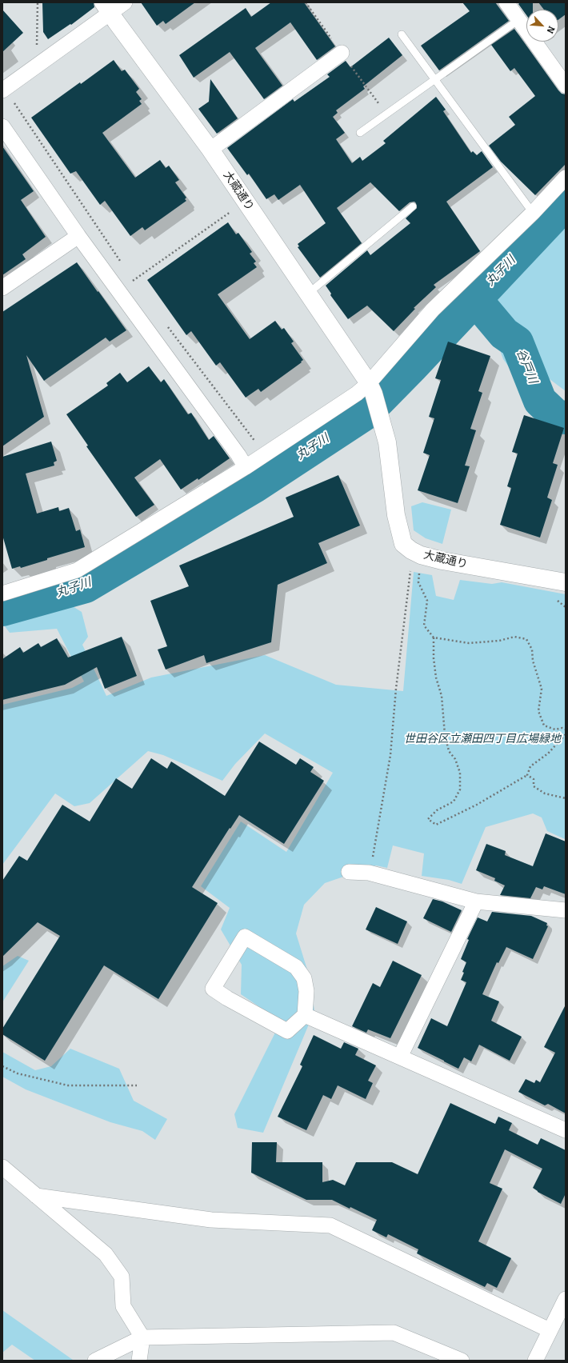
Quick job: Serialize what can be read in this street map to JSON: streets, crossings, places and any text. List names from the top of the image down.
{
  "streets": {
    "street": ["大蔵通り"]
  },
  "water": ["丸子川", "谷戸川"],
  "parks": ["世田谷区立瀬田四丁目広場緑地"],
  "north": "bottom right"
}
